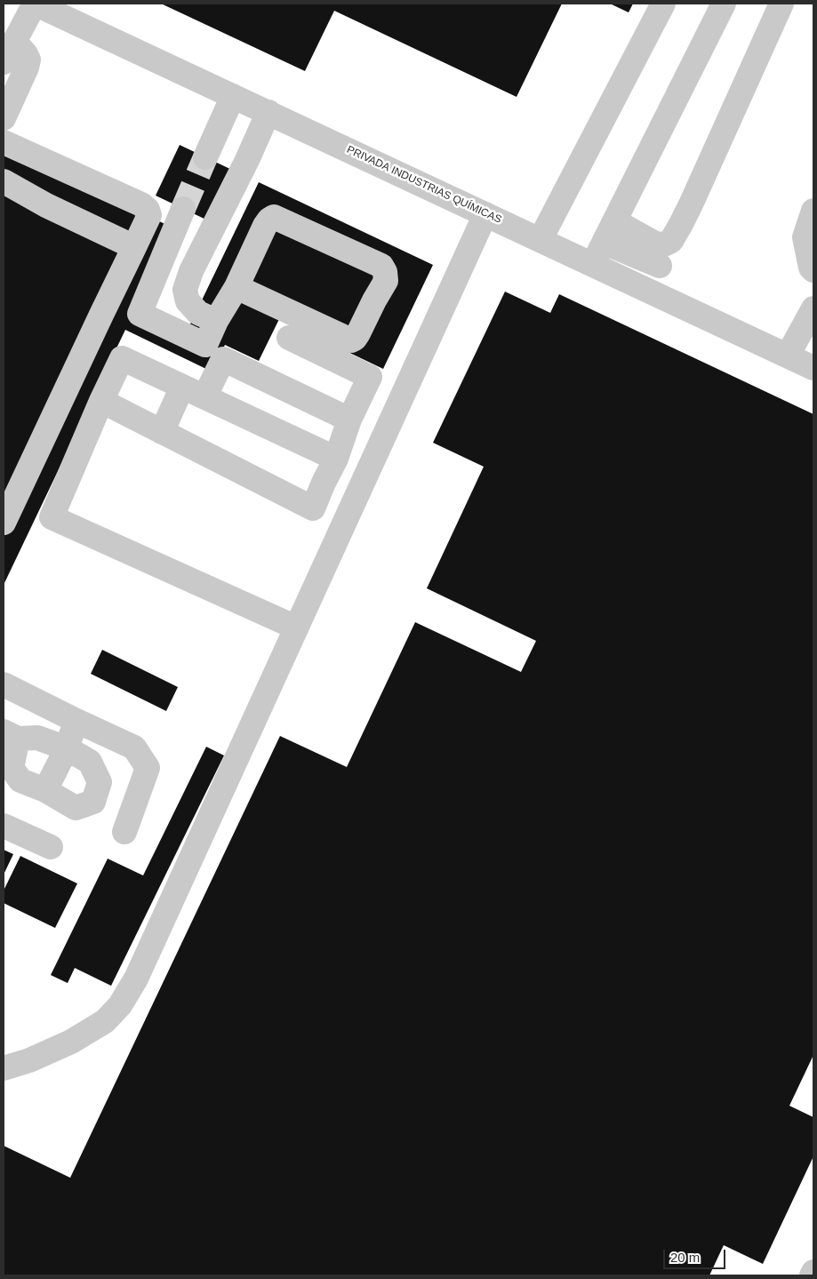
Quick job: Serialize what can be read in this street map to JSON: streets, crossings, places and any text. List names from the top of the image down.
{
  "streets": {
    "street": ["PRIVADA INDUSTRIAS QUÍMICAS"]
  },
  "scale_bar": "20 m"
}
